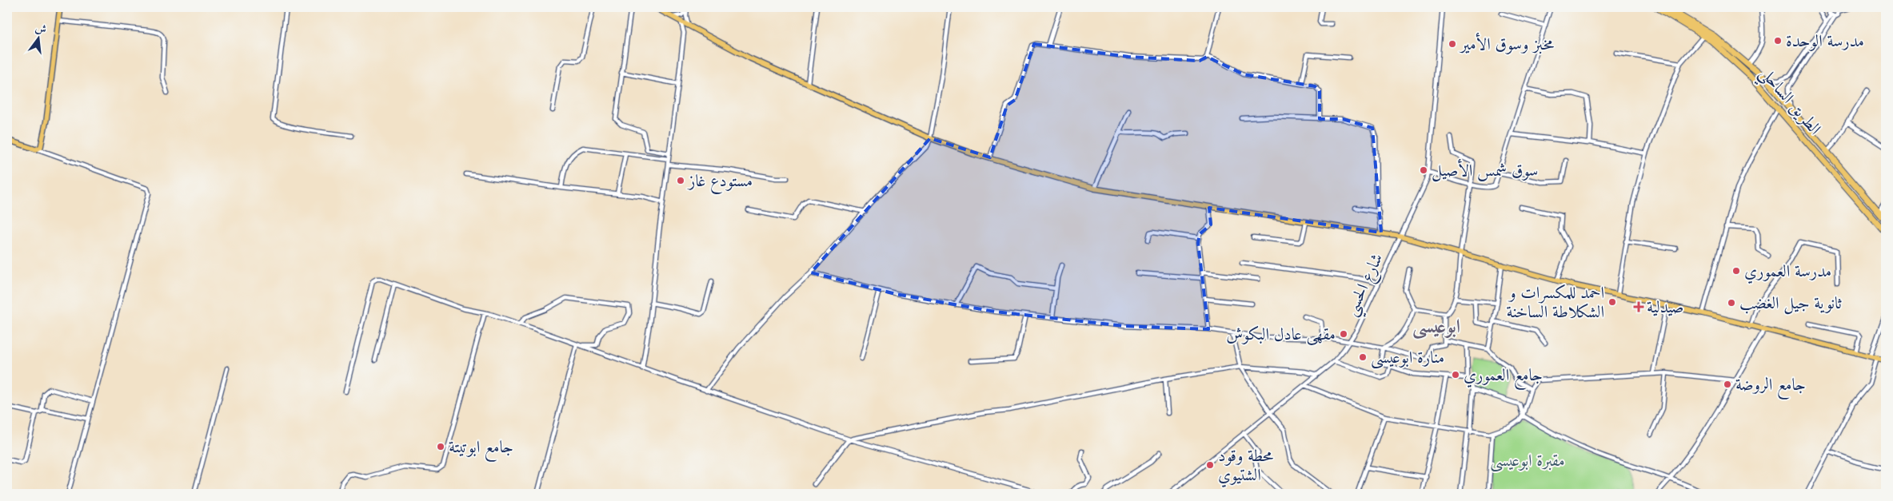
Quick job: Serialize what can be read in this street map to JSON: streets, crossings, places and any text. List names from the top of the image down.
{
  "streets": {
    "highway": ["الطريق الساحلي"],
    "street": ["شارع الحسي"]
  },
  "districts": ["ابوعيسى"],
  "parks": ["مقبرة ابوعيسى"],
  "places": {
    "other": [
      "مدرسة الوحدة",
      "مخبز وسوق الأمير",
      "سوق شمس الأصيل",
      "مستودع غاز",
      "مدرسة العموري",
      "احمد للمكسرات و الشكلاطة الساخنة",
      "ثانوية جيل الغضب",
      "مقهى عادل البكوش",
      "منارة ابوعيسى",
      "جامع العموري",
      "جامع الروضة",
      "جامع ابوتيتة",
      "محطة وقود الشتيوي"
    ],
    "health": ["صيدلية"]
  },
  "north": "top"
}
